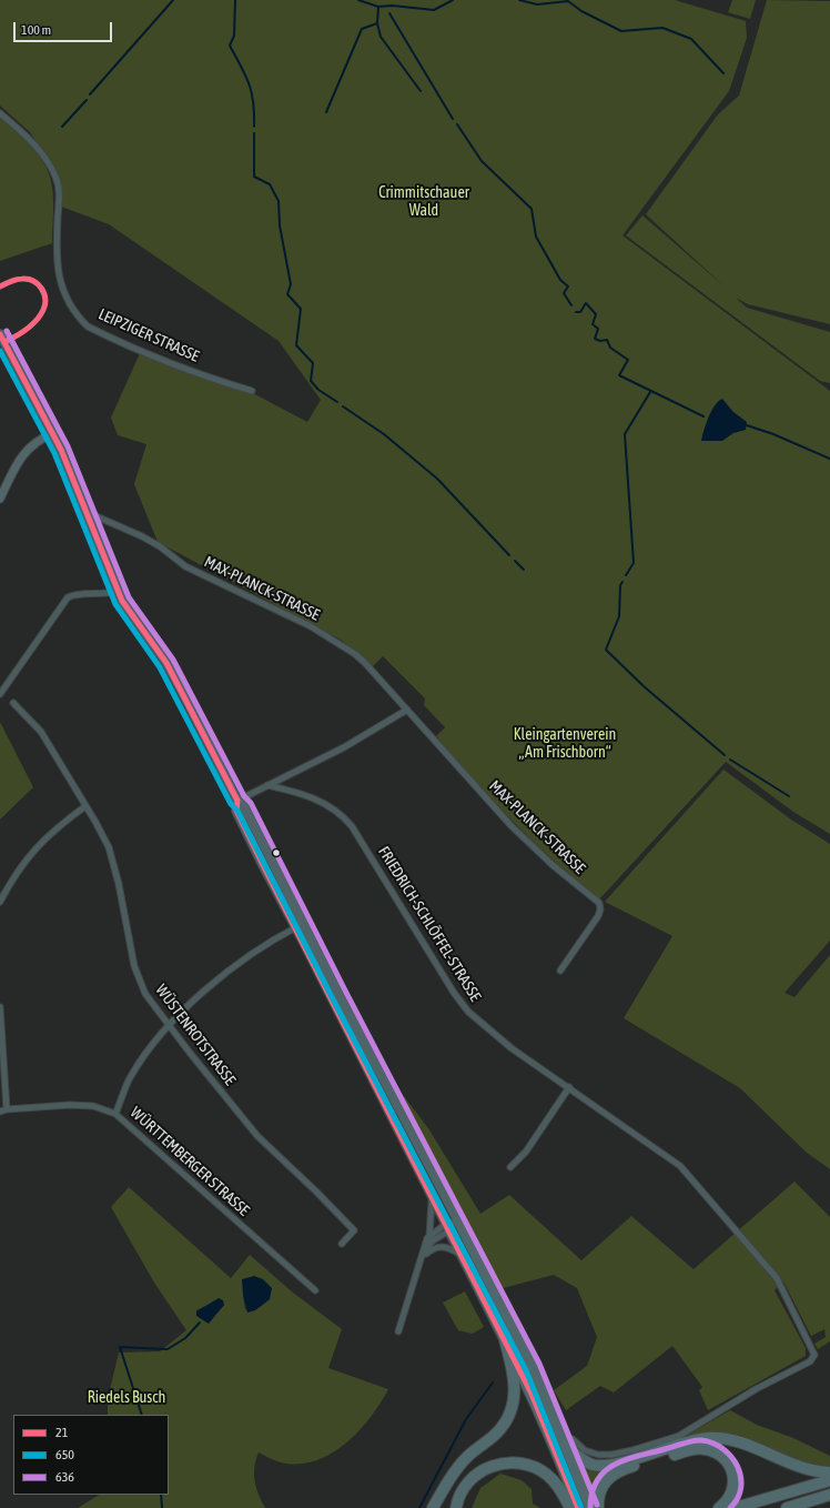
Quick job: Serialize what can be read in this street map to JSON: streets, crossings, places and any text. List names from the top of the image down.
{
  "streets": {
    "street": [
      "LEIPZIGER STRASSE",
      "MAX-PLANCK-STRASSE",
      "FRIEDRICH-SCHLÖFFEL-STRASSE",
      "WÜSTENROTSTRASSE",
      "WÜRTTEMBERGER STRASSE"
    ]
  },
  "parks": ["Crimmitschauer Wald", "Kleingartenverein „Am Frischborn“", "Riedels Busch"],
  "lines": ["transit line 21", "transit line 636", "transit line 650"],
  "legend": ["21", "650", "636"],
  "scale_bar": "100 m"
}
